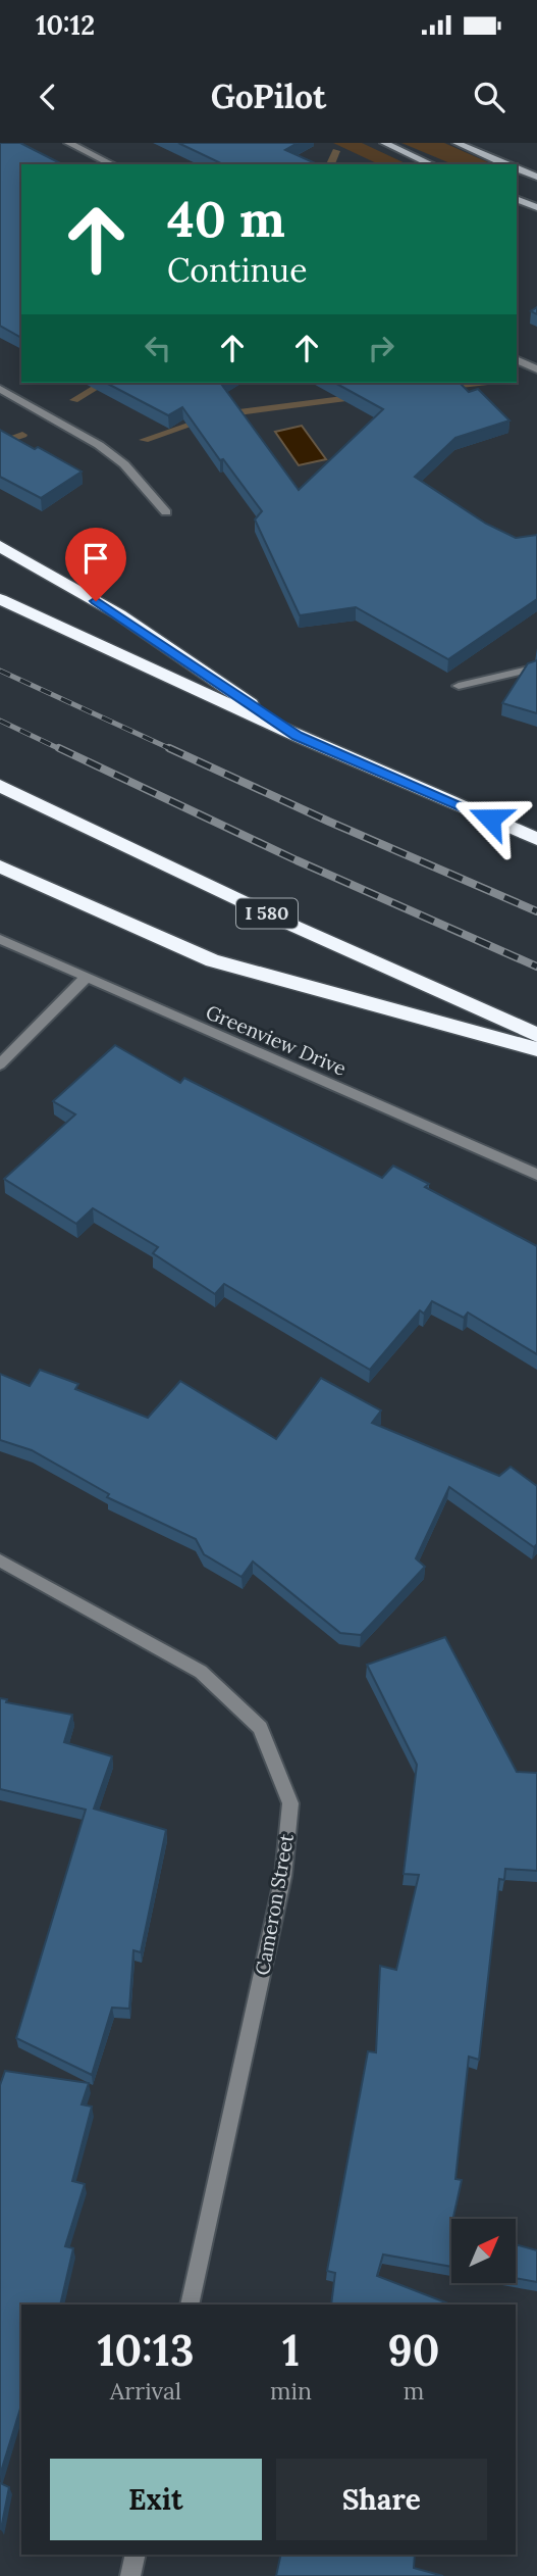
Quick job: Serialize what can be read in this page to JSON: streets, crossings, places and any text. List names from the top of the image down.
{
  "streets": {
    "highway": ["I 580"],
    "street": ["Greenview Drive", "Cameron Street"]
  },
  "north": "top right",
  "page": {
    "status": "10:12",
    "header": "GoPilot",
    "turn": ["40 m", "Continue"],
    "eta": [
      "10:13",
      "Arrival",
      "1",
      "min",
      "90",
      "m"
    ],
    "buttons": ["Exit", "Share"]
  }
}
